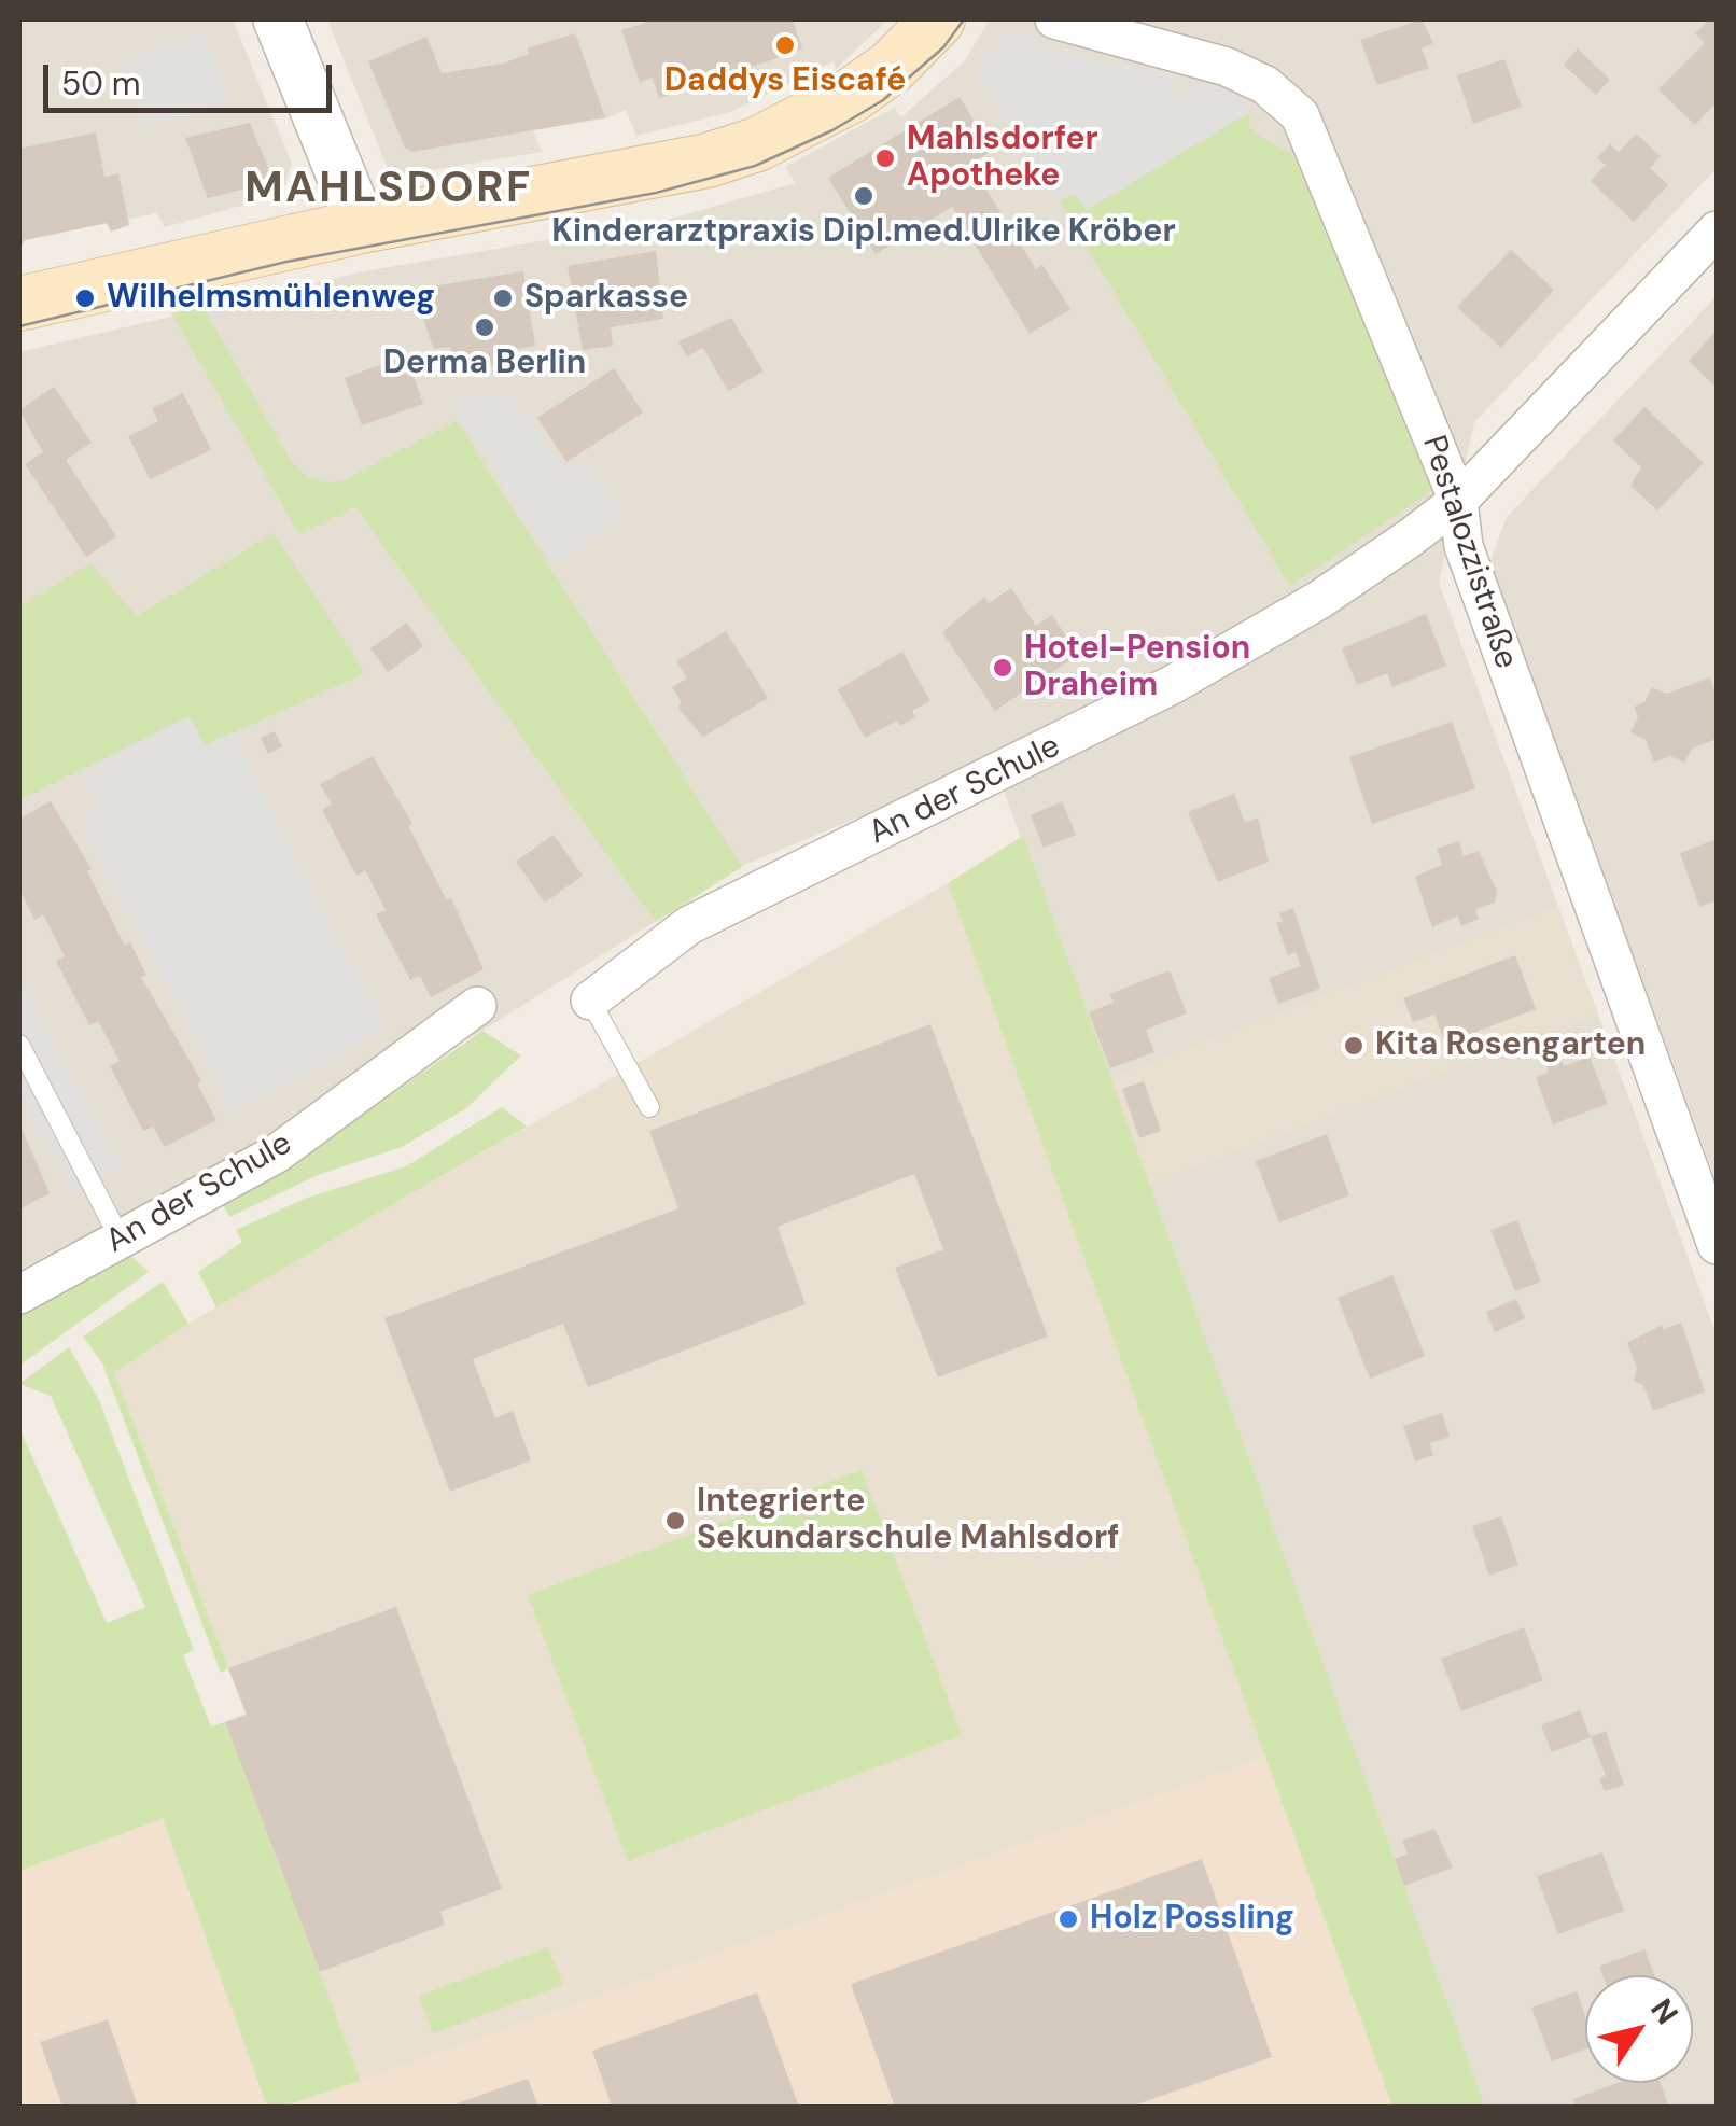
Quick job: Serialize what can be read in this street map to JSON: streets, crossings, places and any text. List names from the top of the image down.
{
  "streets": {
    "street": ["Pestalozzistraße", "An der Schule"]
  },
  "crossings": [
    ["Pestalozzistraße", "An der Schule"]
  ],
  "districts": ["MAHLSDORF"],
  "places": [
    "Daddys Eiscafé",
    "Mahlsdorfer Apotheke",
    "Kinderarztpraxis Dipl.med.Ulrike Kröber",
    "Wilhelmsmühlenweg",
    "Sparkasse",
    "Derma Berlin",
    "Hotel-Pension Draheim",
    "Kita Rosengarten",
    "Integrierte Sekundarschule Mahlsdorf",
    "Holz Possling"
  ],
  "scale_bar": "50 m",
  "north": "top right"
}
